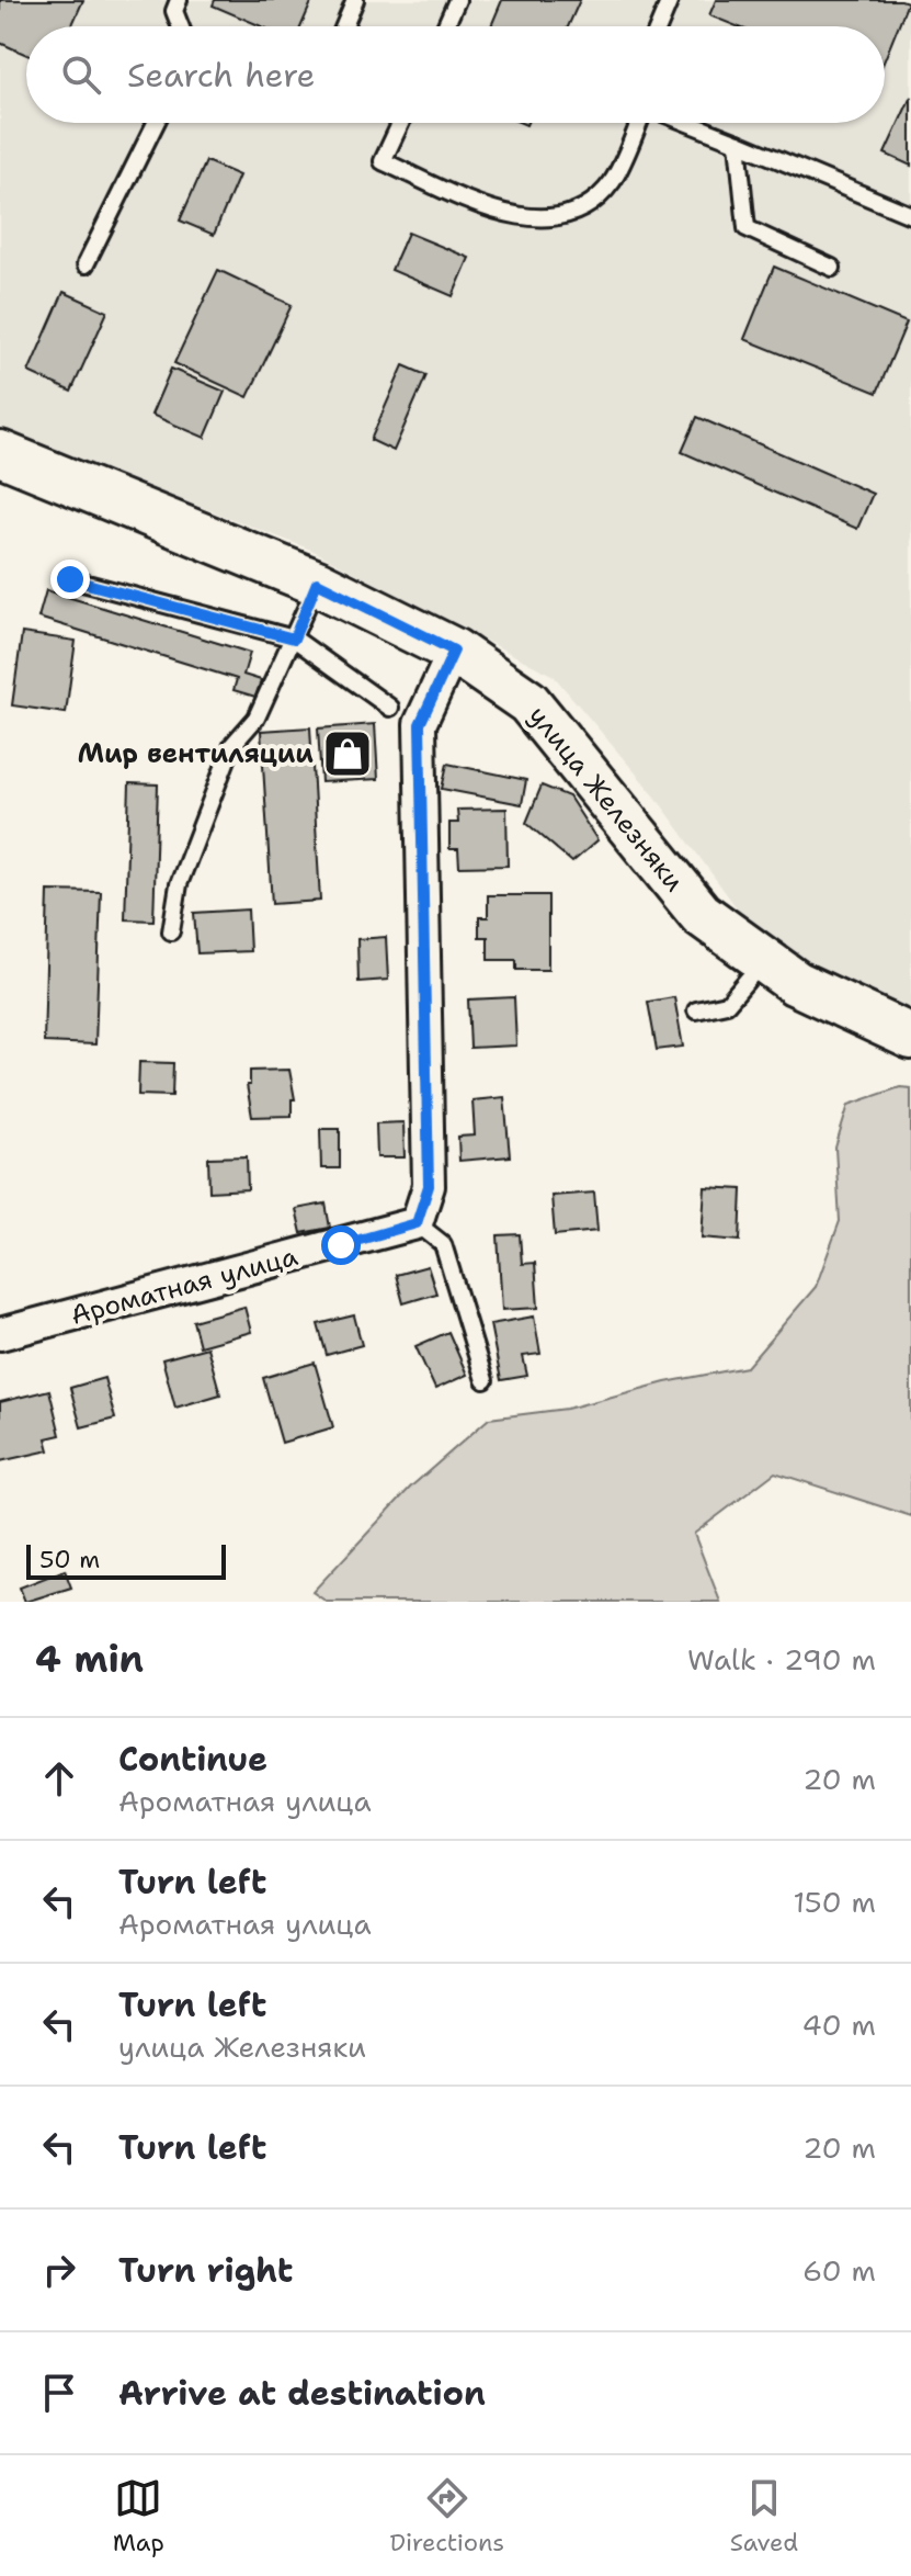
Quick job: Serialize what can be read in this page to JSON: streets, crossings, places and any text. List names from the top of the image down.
{
  "streets": {
    "street": ["улица Железняки", "Ароматная улица"]
  },
  "places": {
    "shop": ["Мир вентиляции"]
  },
  "scale_bar": "50 m",
  "page": {
    "search": "Search here",
    "scale": "50 m",
    "heading": ["4 min", "Walk · 290 m"],
    "list": [
      ["Continue", "Ароматная улица", "20 m"],
      ["Turn left", "Ароматная улица", "150 m"],
      ["Turn left", "улица Железняки", "40 m"],
      ["Turn left", "20 m"],
      ["Turn right", "60 m"],
      "Arrive at destination"
    ],
    "nav": ["Map", "Directions", "Saved"]
  }
}
